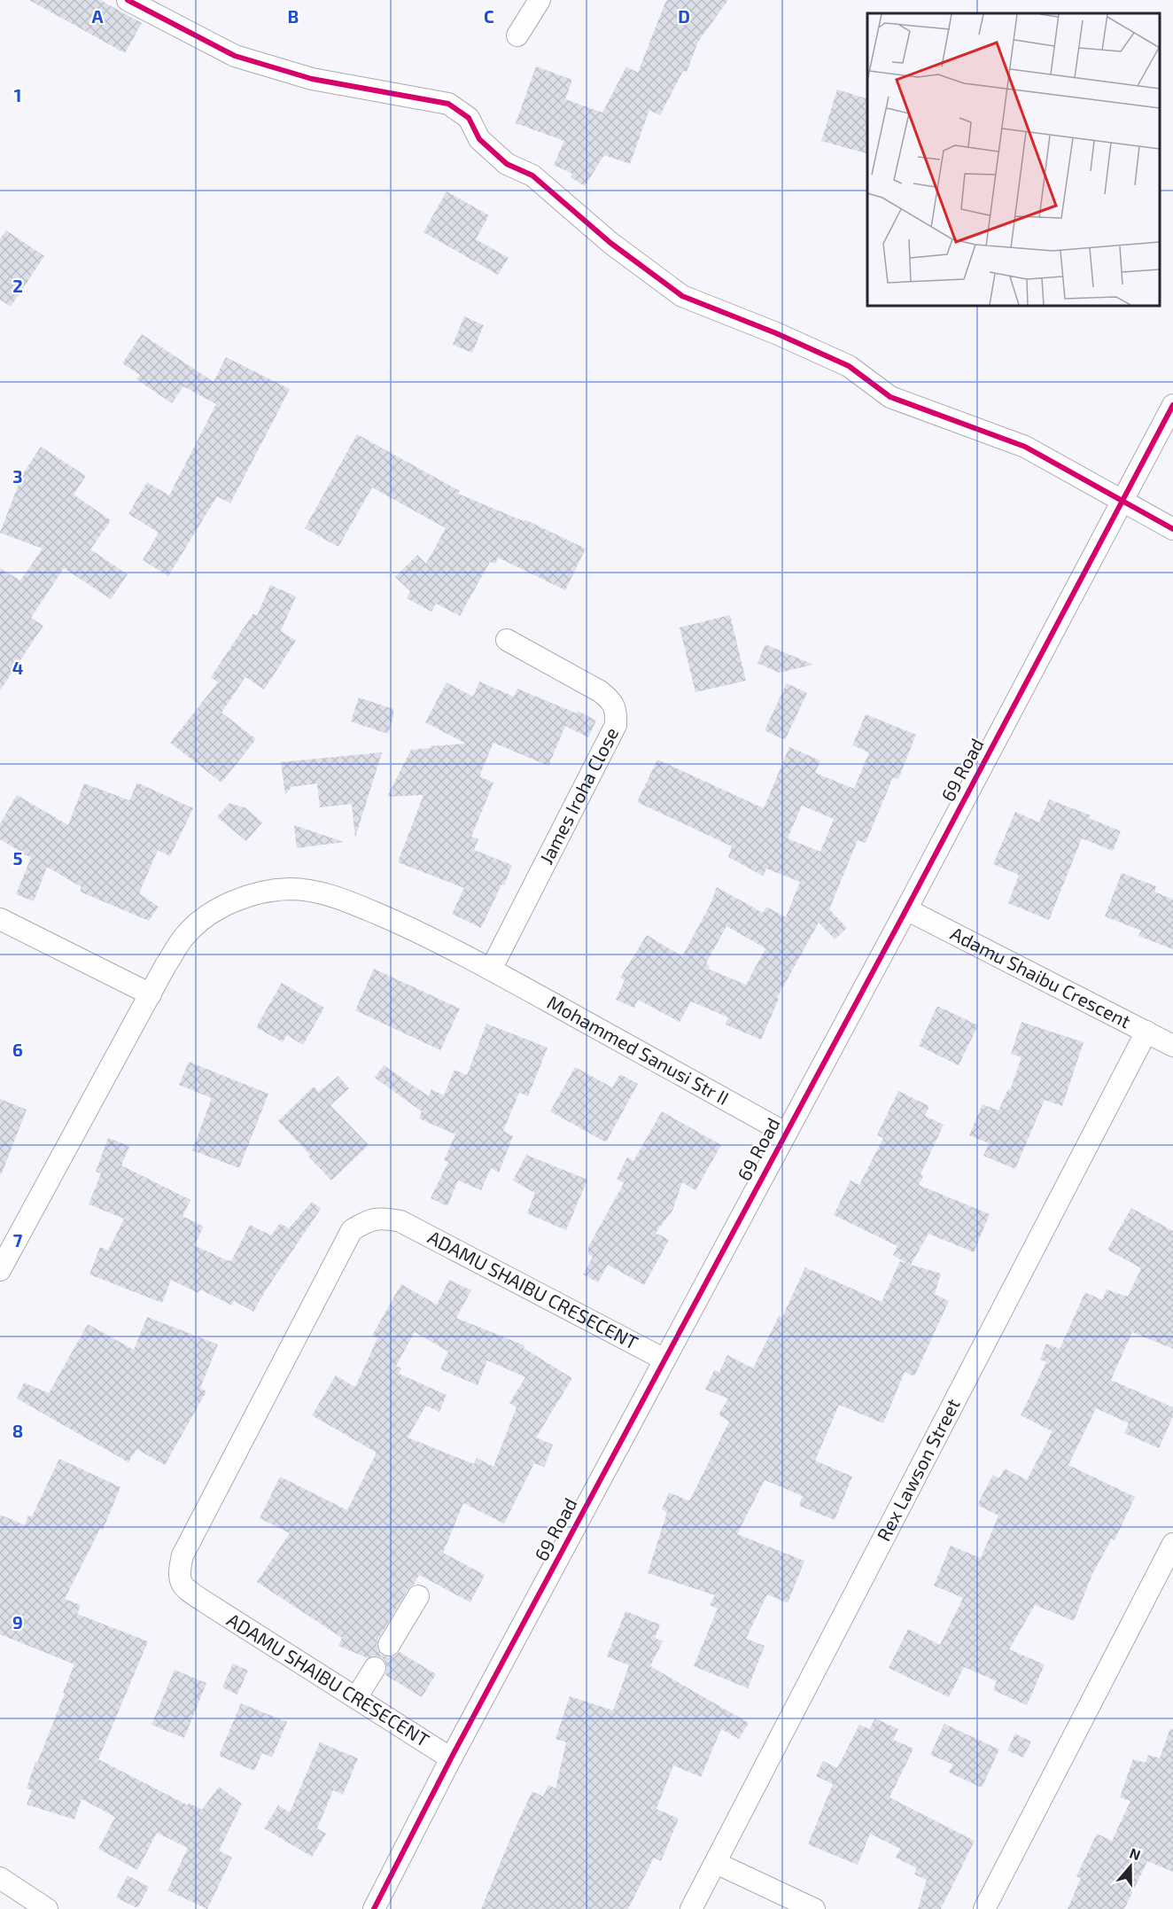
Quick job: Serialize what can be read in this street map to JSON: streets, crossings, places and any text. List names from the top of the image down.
{
  "streets": {
    "street": [
      "69 Road",
      "James Iroha Close",
      "Adamu Shaibu Crescent",
      "Mohammed Sanusi Str II",
      "ADAMU SHAIBU CRESECENT",
      "Rex Lawson Street"
    ]
  },
  "crossings": [
    ["69 Road", "Adamu Shaibu Crescent"],
    ["69 Road", "Mohammed Sanusi Str II"],
    ["69 Road", "ADAMU SHAIBU CRESECENT"],
    ["James Iroha Close", "Mohammed Sanusi Str II"],
    ["Adamu Shaibu Crescent", "Rex Lawson Street"]
  ],
  "north": "top",
  "grid": {
    "columns": [
      "A",
      "B",
      "C",
      "D"
    ],
    "rows": [
      "1",
      "2",
      "3",
      "4",
      "5",
      "6",
      "7",
      "8",
      "9"
    ]
  }
}
